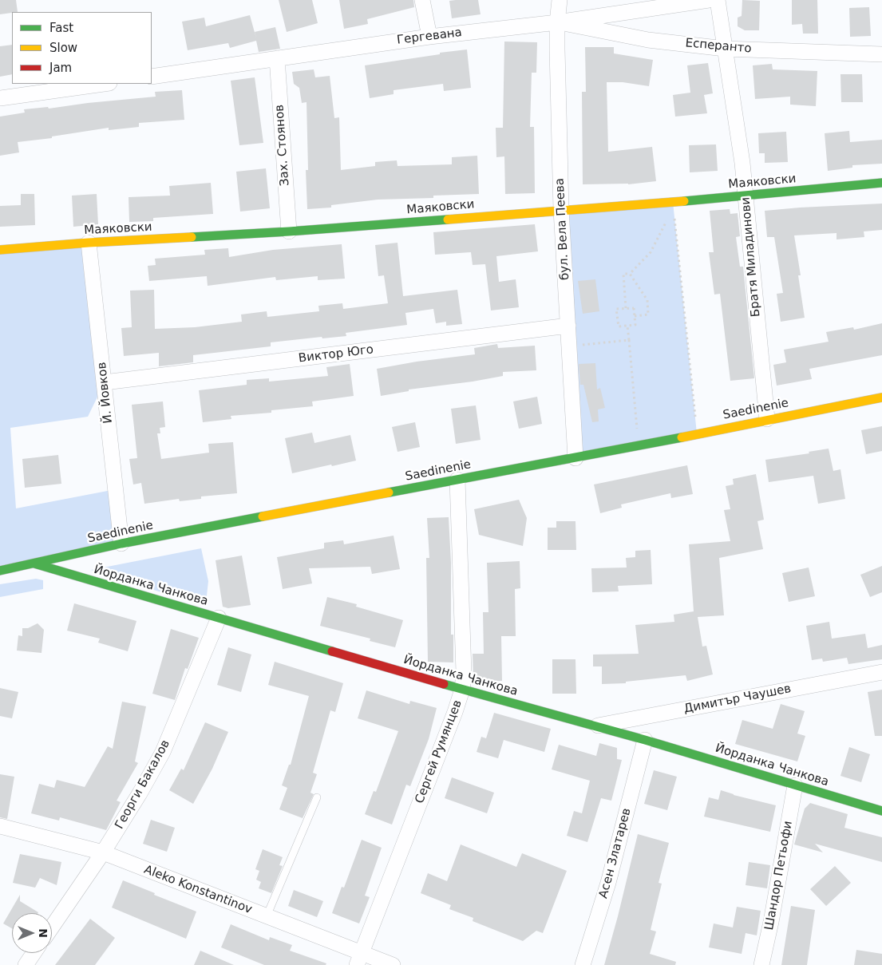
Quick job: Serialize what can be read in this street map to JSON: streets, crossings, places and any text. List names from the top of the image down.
{
  "streets": {
    "street": [
      "Гергевана",
      "Есперанто",
      "Зах. Стоянов",
      "Маяковски",
      "бул. Вела Пеева",
      "Братя Миладинови",
      "Виктор Юго",
      "Й. Йовков",
      "Saedinenie",
      "Йорданка Чанкова",
      "Димитър Чаушев",
      "Сергей Румянцев",
      "Георги Бакалов",
      "Асен Златарев",
      "Шандор Петьофи",
      "Aleko Konstantinov"
    ]
  },
  "crossings": [
    ["Гергевана", "Есперанто"],
    ["Гергевана", "Зах. Стоянов"],
    ["Гергевана", "бул. Вела Пеева"],
    ["Есперанто", "бул. Вела Пеева"],
    ["Есперанто", "Братя Миладинови"],
    ["Зах. Стоянов", "Маяковски"],
    ["Маяковски", "бул. Вела Пеева"],
    ["Маяковски", "Братя Миладинови"],
    ["Маяковски", "Й. Йовков"],
    ["бул. Вела Пеева", "Виктор Юго"],
    ["бул. Вела Пеева", "Saedinenie"],
    ["Братя Миладинови", "Saedinenie"],
    ["Виктор Юго", "Й. Йовков"],
    ["Й. Йовков", "Saedinenie"],
    ["Saedinenie", "Йорданка Чанкова"],
    ["Saedinenie", "Сергей Румянцев"],
    ["Йорданка Чанкова", "Димитър Чаушев"],
    ["Йорданка Чанкова", "Сергей Румянцев"],
    ["Йорданка Чанкова", "Георги Бакалов"],
    ["Йорданка Чанкова", "Асен Златарев"],
    ["Йорданка Чанкова", "Шандор Петьофи"],
    ["Сергей Румянцев", "Aleko Konstantinov"],
    ["Георги Бакалов", "Aleko Konstantinov"]
  ],
  "legend": ["Fast", "Slow", "Jam"],
  "north": "right"
}
